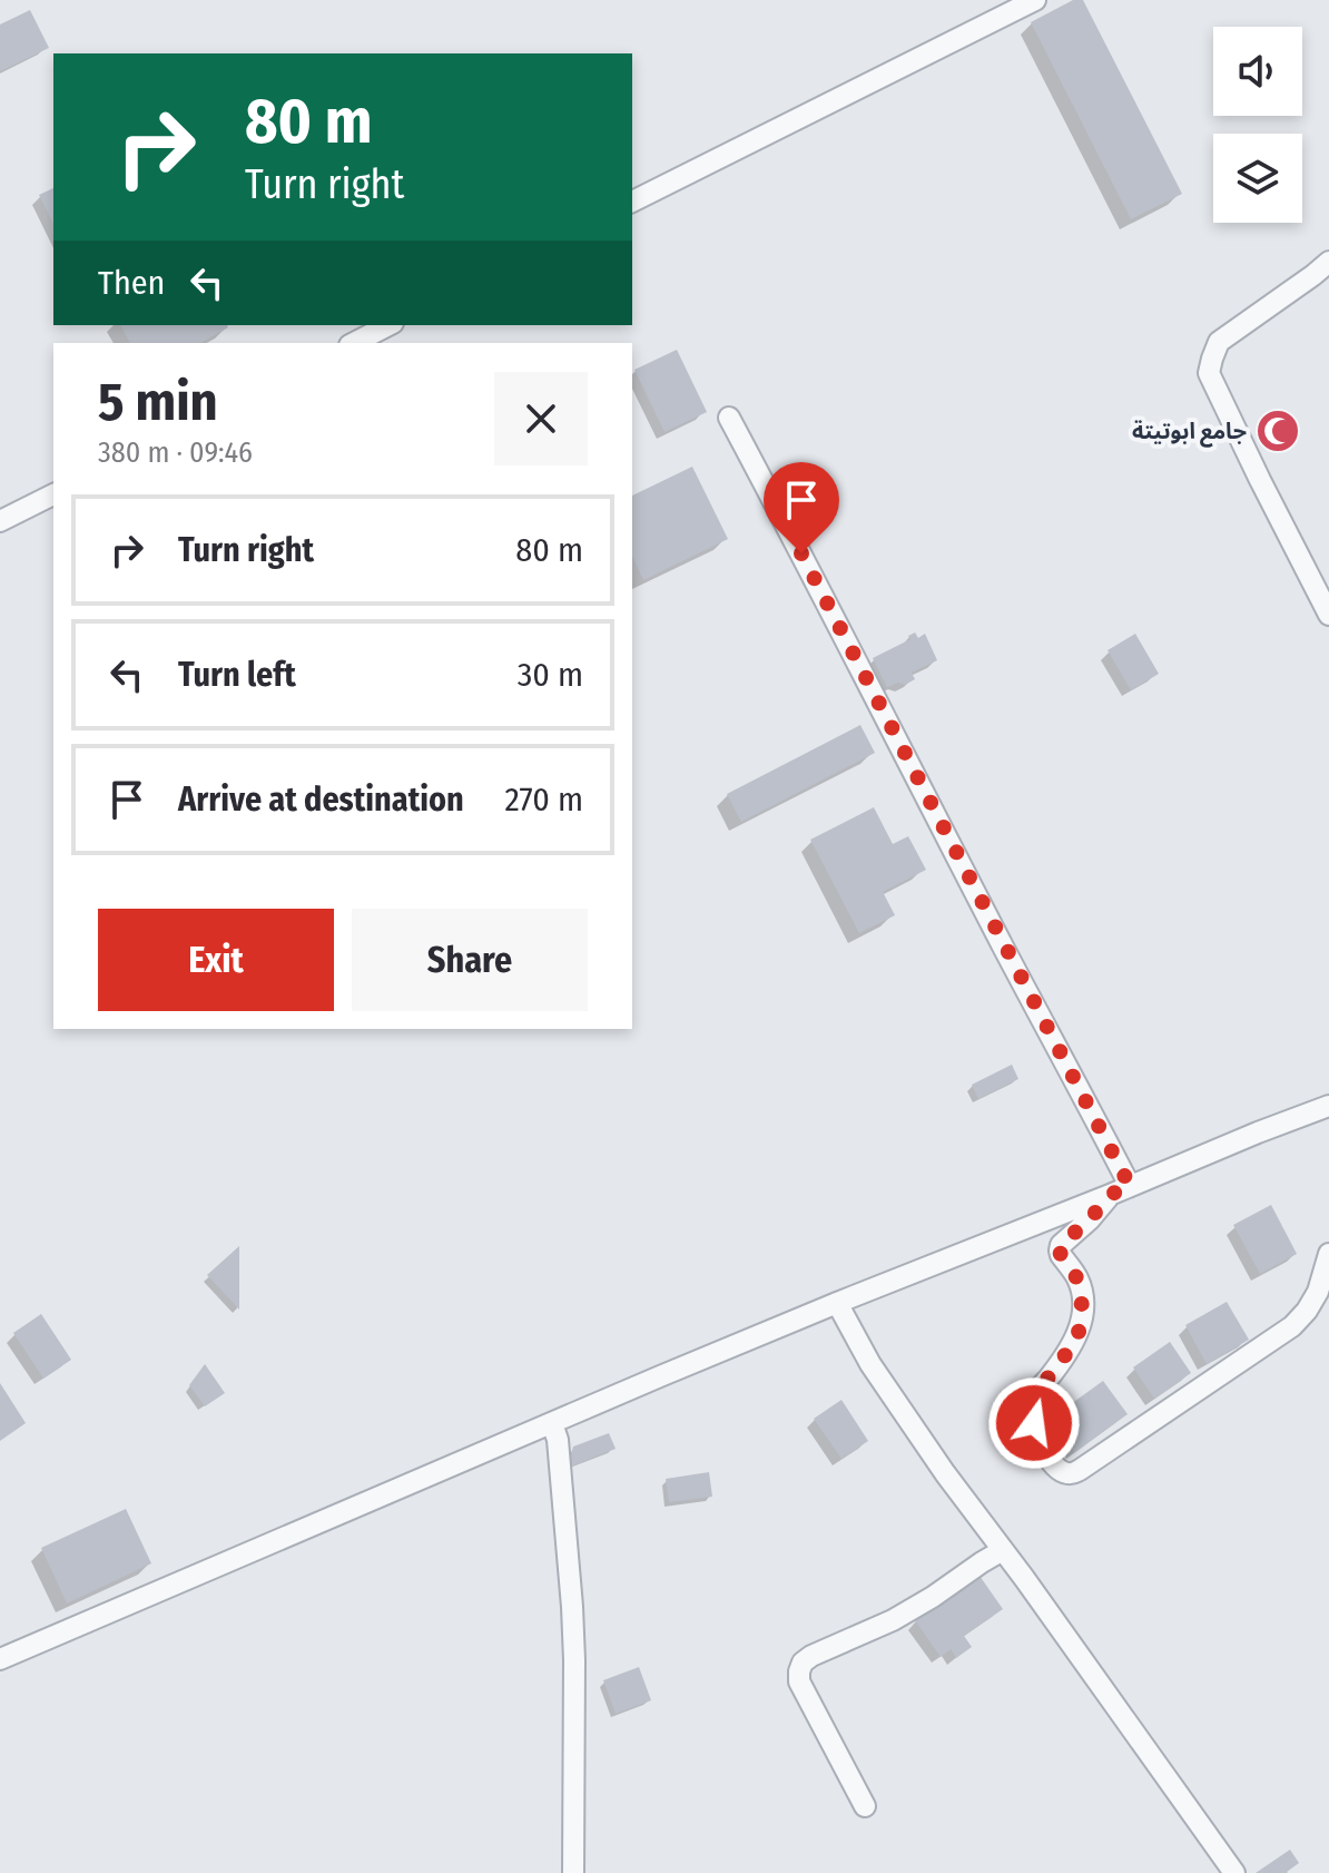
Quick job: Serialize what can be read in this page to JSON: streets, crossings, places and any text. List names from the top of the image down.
{
  "places": {
    "mosque": ["جامع ابوتيتة"]
  },
  "page": {
    "turn": ["80 m", "Turn right"],
    "then": "Then",
    "heading": ["5 min", "380 m · 09:46"],
    "list": [
      {
        "name": "Turn right",
        "value": "80 m"
      },
      {
        "name": "Turn left",
        "value": "30 m"
      },
      {
        "name": "Arrive at destination",
        "value": "270 m"
      }
    ],
    "buttons": ["Exit", "Share"]
  }
}
